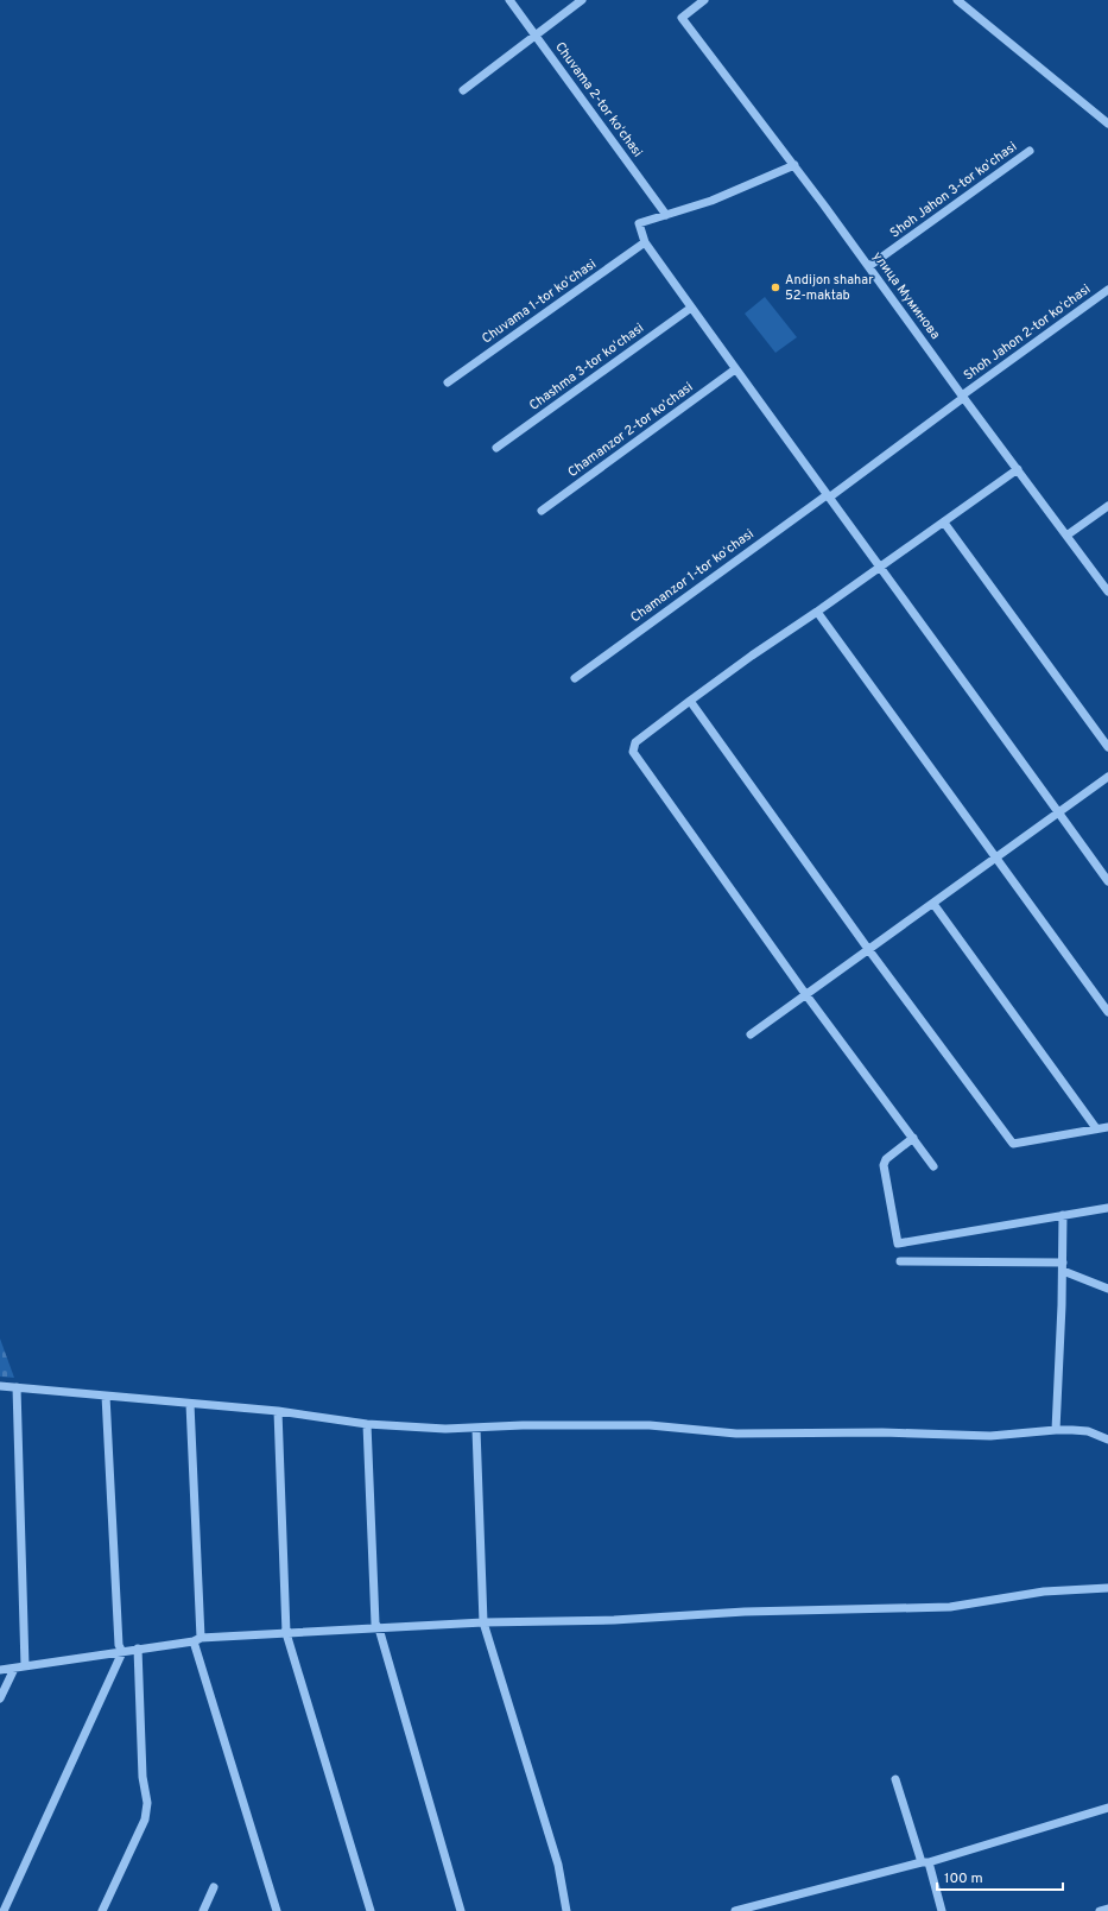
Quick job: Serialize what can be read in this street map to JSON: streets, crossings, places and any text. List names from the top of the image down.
{
  "streets": {
    "street": [
      "Chuvama 2-tor koʻchasi",
      "Shoh Jahon 3-tor koʻchasi",
      "улица Муминова",
      "Chuvama 1-tor koʻchasi",
      "Shoh Jahon 2-tor koʻchasi",
      "Chashma 3-tor koʻchasi",
      "Chamanzor 2-tor koʻchasi",
      "Chamanzor 1-tor koʻchasi"
    ]
  },
  "crossings": [
    ["Shoh Jahon 3-tor koʻchasi", "улица Муминова"],
    ["улица Муминова", "Shoh Jahon 2-tor koʻchasi"],
    ["улица Муминова", "Chamanzor 1-tor koʻchasi"],
    ["Shoh Jahon 2-tor koʻchasi", "Chamanzor 1-tor koʻchasi"]
  ],
  "places": ["Andijon shahar 52-maktab"],
  "scale_bar": "100 m"
}
